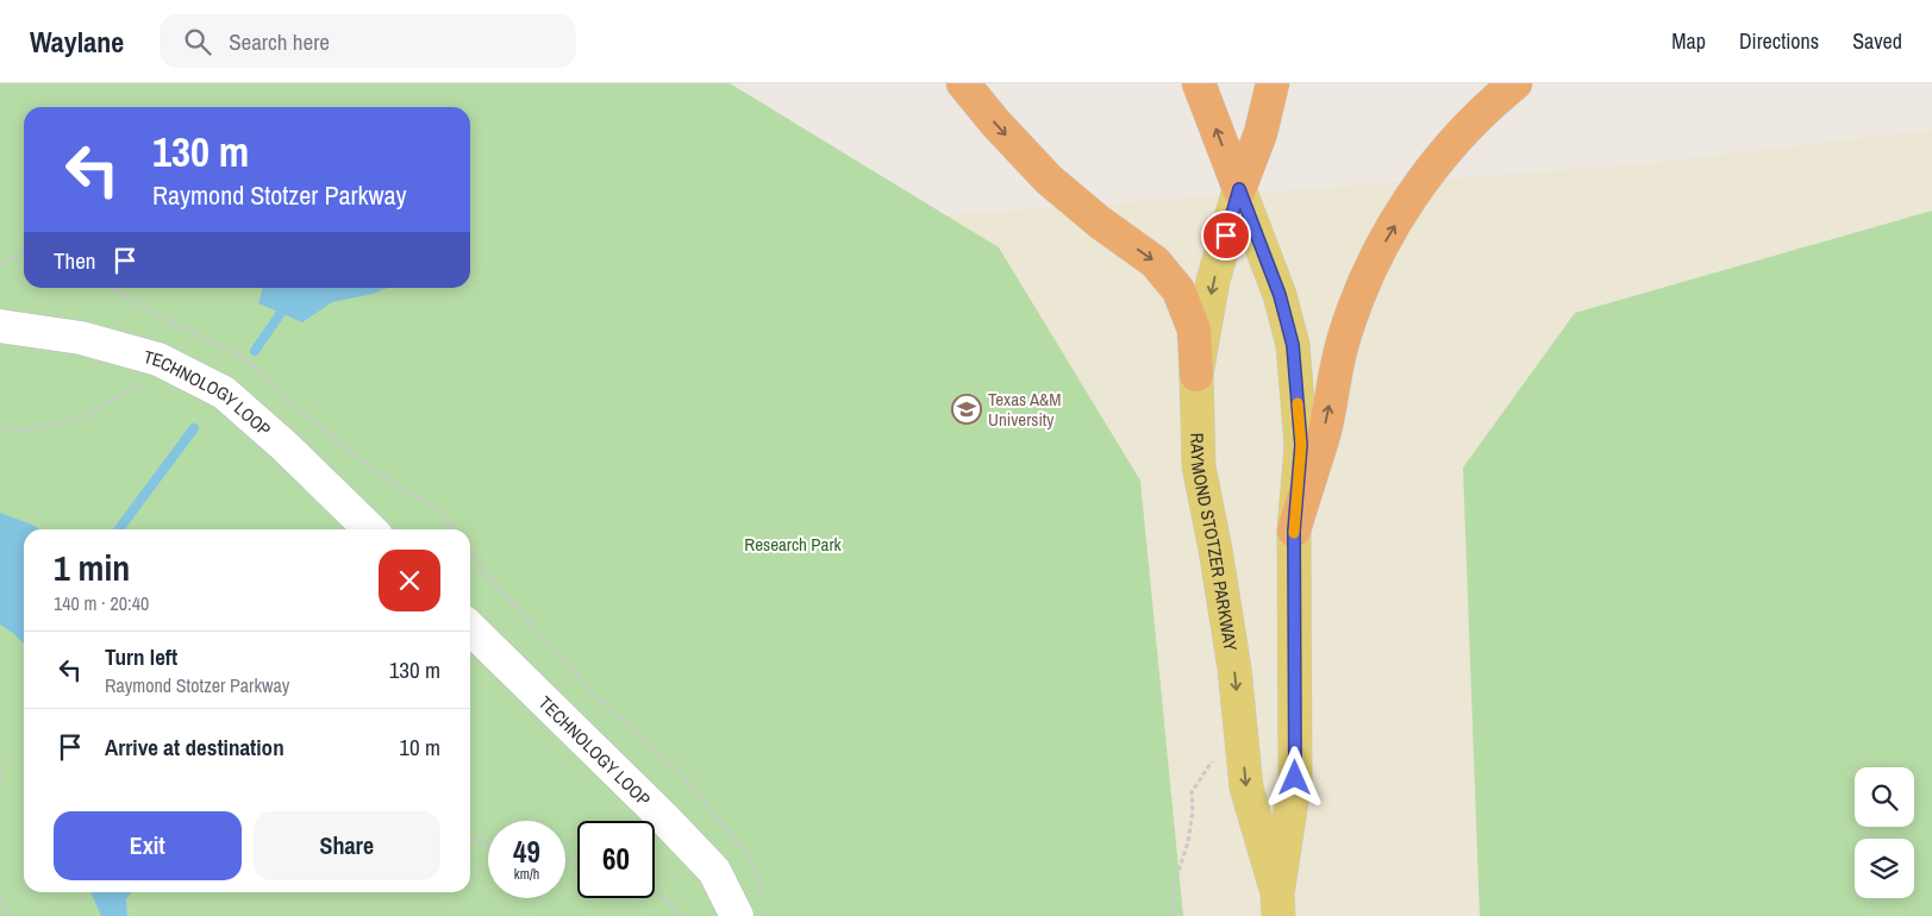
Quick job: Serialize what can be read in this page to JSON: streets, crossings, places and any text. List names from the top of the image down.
{
  "streets": {
    "highway": ["RAYMOND STOTZER PARKWAY"],
    "street": ["TECHNOLOGY LOOP"]
  },
  "parks": ["Research Park"],
  "places": {
    "school or university": ["Texas A&M University"]
  },
  "page": {
    "header": "Waylane",
    "search": "Search here",
    "nav": ["Map", "Directions", "Saved"],
    "turn": ["130 m", "Raymond Stotzer Parkway"],
    "then": "Then",
    "heading": ["1 min", "140 m · 20:40"],
    "list": [
      {
        "name": "Turn left",
        "note": "Raymond Stotzer Parkway",
        "value": "130 m"
      },
      {
        "name": "Arrive at destination",
        "value": "10 m"
      }
    ],
    "buttons": ["Exit", "Share"],
    "speed": "49 km/h",
    "limit": "60"
  }
}
